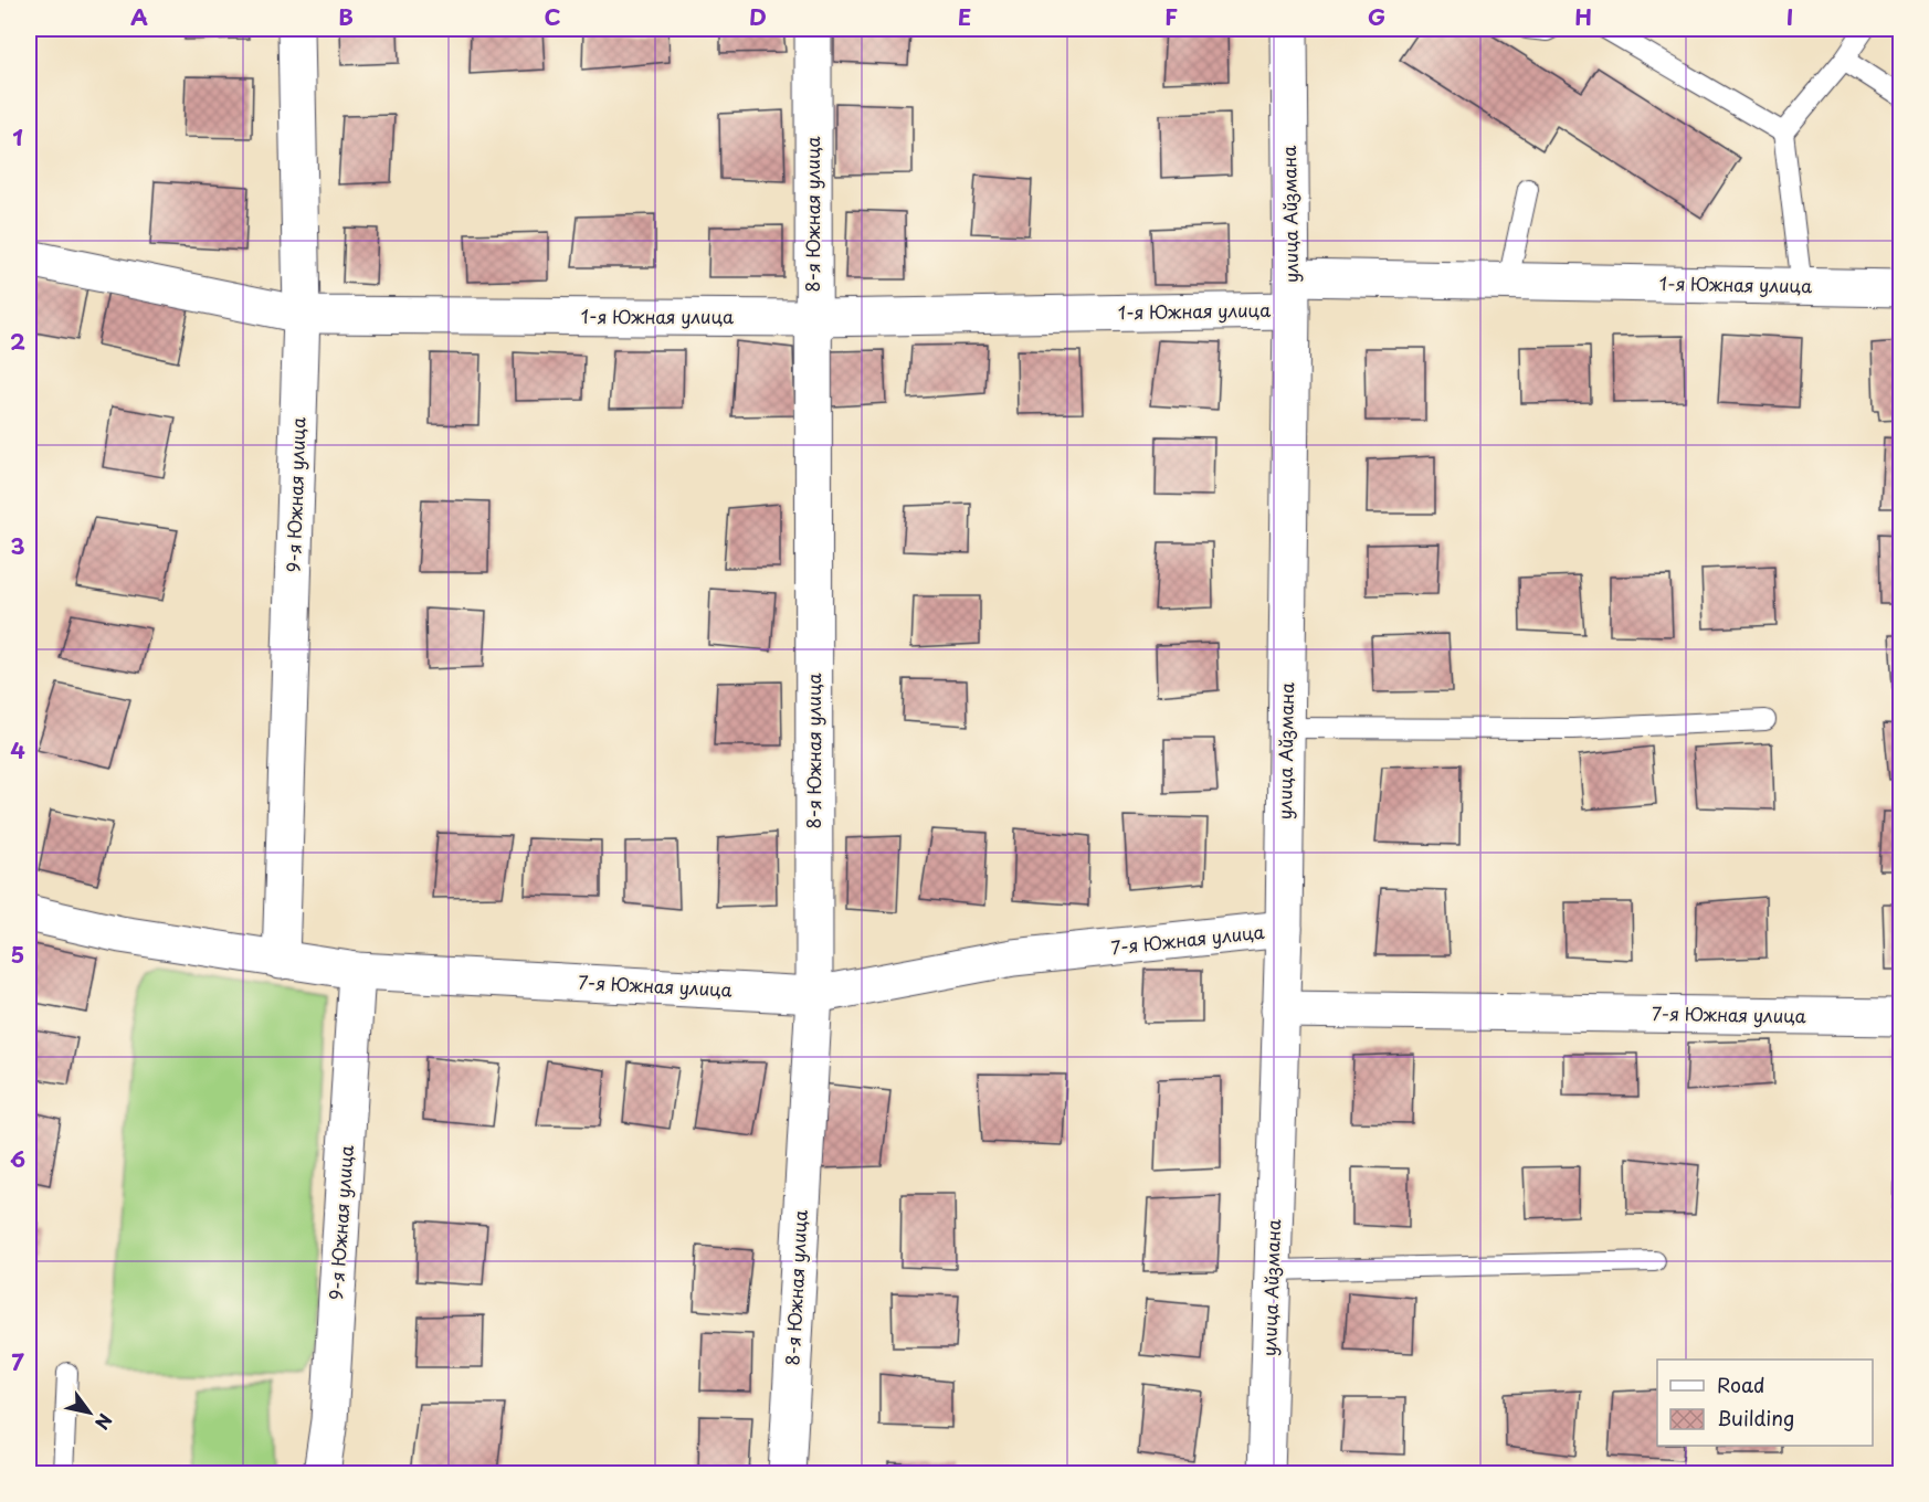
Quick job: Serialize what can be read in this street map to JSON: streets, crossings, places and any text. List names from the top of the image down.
{
  "streets": {
    "street": [
      "8-я Южная улица",
      "улица Айзмана",
      "1-я Южная улица",
      "9-я Южная улица",
      "7-я Южная улица"
    ]
  },
  "crossings": [
    ["8-я Южная улица", "1-я Южная улица"],
    ["8-я Южная улица", "7-я Южная улица"],
    ["улица Айзмана", "1-я Южная улица"],
    ["улица Айзмана", "7-я Южная улица"],
    ["1-я Южная улица", "9-я Южная улица"],
    ["9-я Южная улица", "7-я Южная улица"]
  ],
  "legend": ["Road", "Building"],
  "north": "bottom right",
  "grid": {
    "columns": [
      "A",
      "B",
      "C",
      "D",
      "E",
      "F",
      "G",
      "H",
      "I"
    ],
    "rows": [
      "1",
      "2",
      "3",
      "4",
      "5",
      "6",
      "7"
    ]
  }
}
